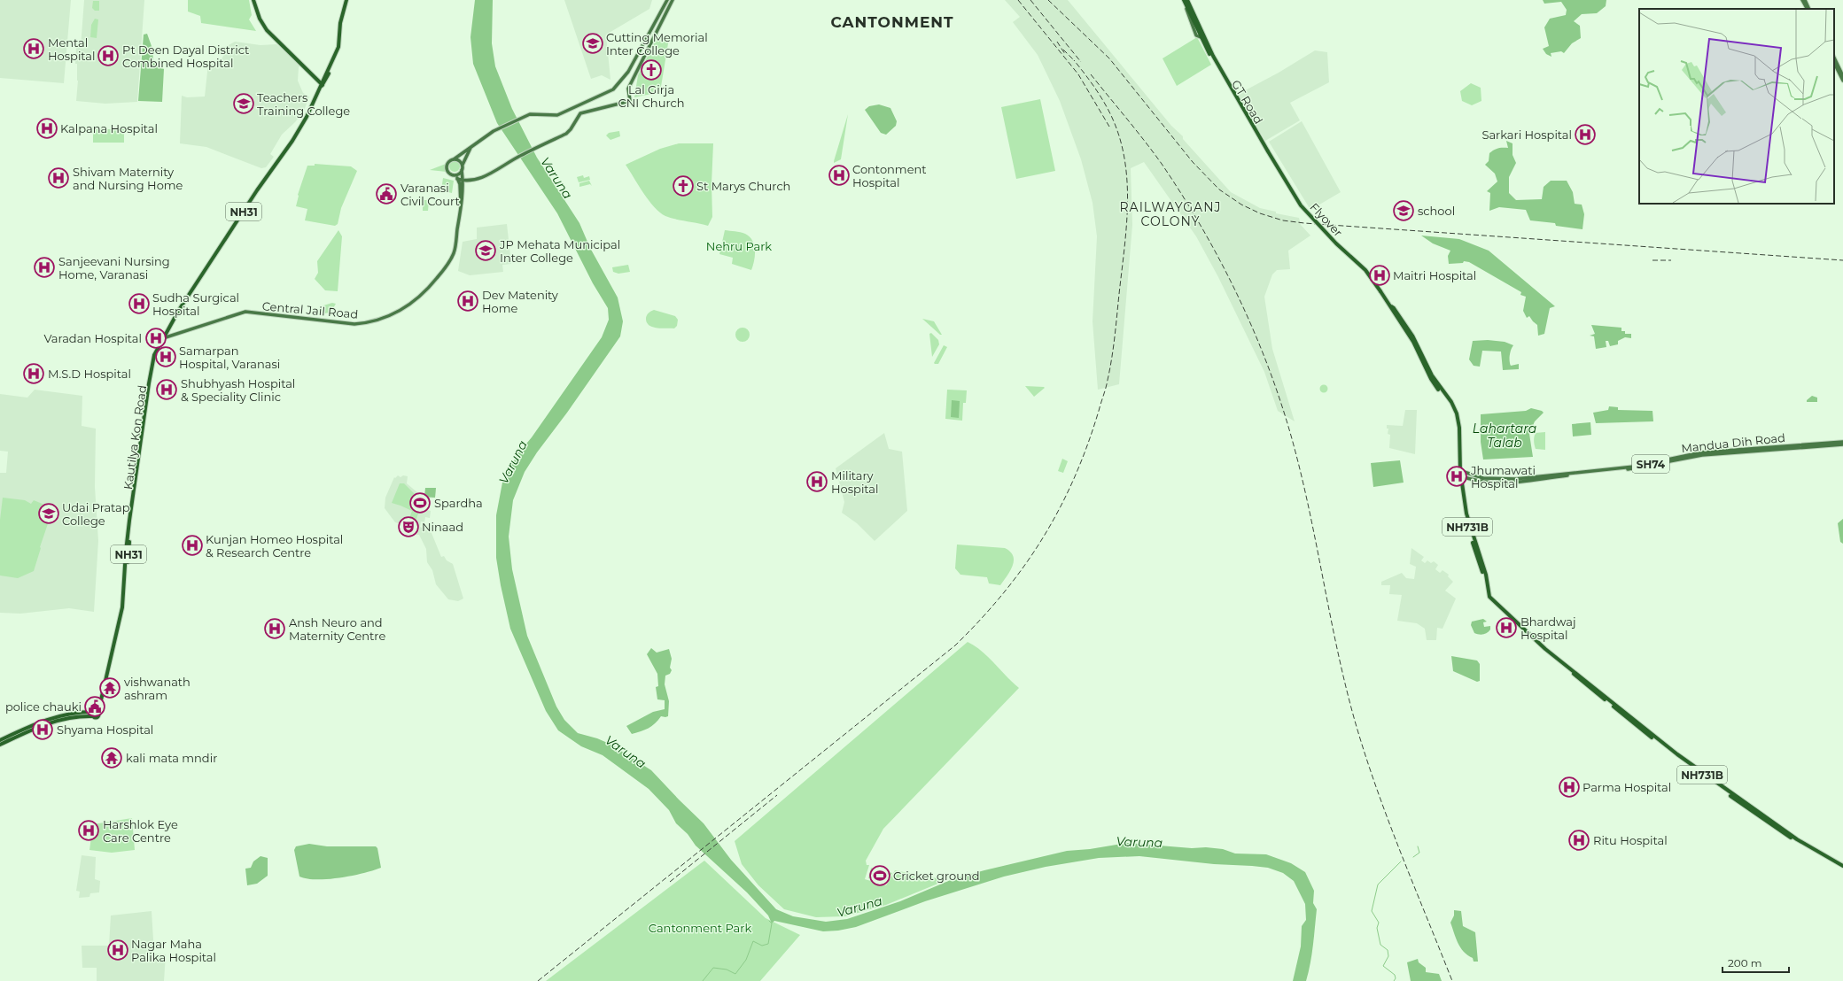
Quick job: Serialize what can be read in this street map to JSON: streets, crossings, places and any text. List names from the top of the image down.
{
  "streets": {
    "highway": [
      "GT Road",
      "NH31",
      "Flyover",
      "Kautilya Kon Road",
      "NH731B"
    ],
    "main road": ["Central Jail Road", "Mandua Dih Road", "SH74"]
  },
  "crossings": [
    ["GT Road", "Flyover"],
    ["Flyover", "Mandua Dih Road"],
    ["Flyover", "NH731B"],
    ["Central Jail Road", "Kautilya Kon Road"],
    ["Mandua Dih Road", "NH731B"]
  ],
  "districts": ["CANTONMENT", "RAILWAYGANJ COLONY"],
  "water": ["Varuna", "Lahartara Talab"],
  "parks": ["Nehru Park", "Cantonment Park"],
  "places": {
    "school or university": [
      "Cutting Memorial Inter College",
      "Teachers Training College",
      "school",
      "JP Mehata Municipal Inter College",
      "Udai Pratap College"
    ],
    "hospital": [
      "Mental Hospital",
      "Pt Deen Dayal District Combined Hospital",
      "Kalpana Hospital",
      "Sarkari Hospital",
      "Contonment Hospital",
      "Shivam Maternity and Nursing Home",
      "Sanjeevani Nursing Home, Varanasi",
      "Maitri Hospital",
      "Dev Matenity Home",
      "Sudha Surgical Hospital",
      "Varadan Hospital",
      "Samarpan Hospital, Varanasi",
      "M.S.D Hospital",
      "Shubhyash Hospital & Speciality Clinic",
      "Jhumawati Hospital",
      "Military Hospital",
      "Kunjan Homeo Hospital & Research Centre",
      "Bhardwaj Hospital",
      "Ansh Neuro and Maternity Centre",
      "Shyama Hospital",
      "Parma Hospital",
      "Harshlok Eye Care Centre",
      "Ritu Hospital",
      "Nagar Maha Palika Hospital"
    ],
    "church": ["Lal Girja CNI Church", "St Marys Church"],
    "public building": ["Varanasi Civil Court", "police chauki"],
    "sports": ["Spardha", "Cricket ground"],
    "theatre": ["Ninaad"],
    "temple": ["vishwanath ashram", "kali mata mndir"]
  },
  "scale_bar": "200 m"
}
